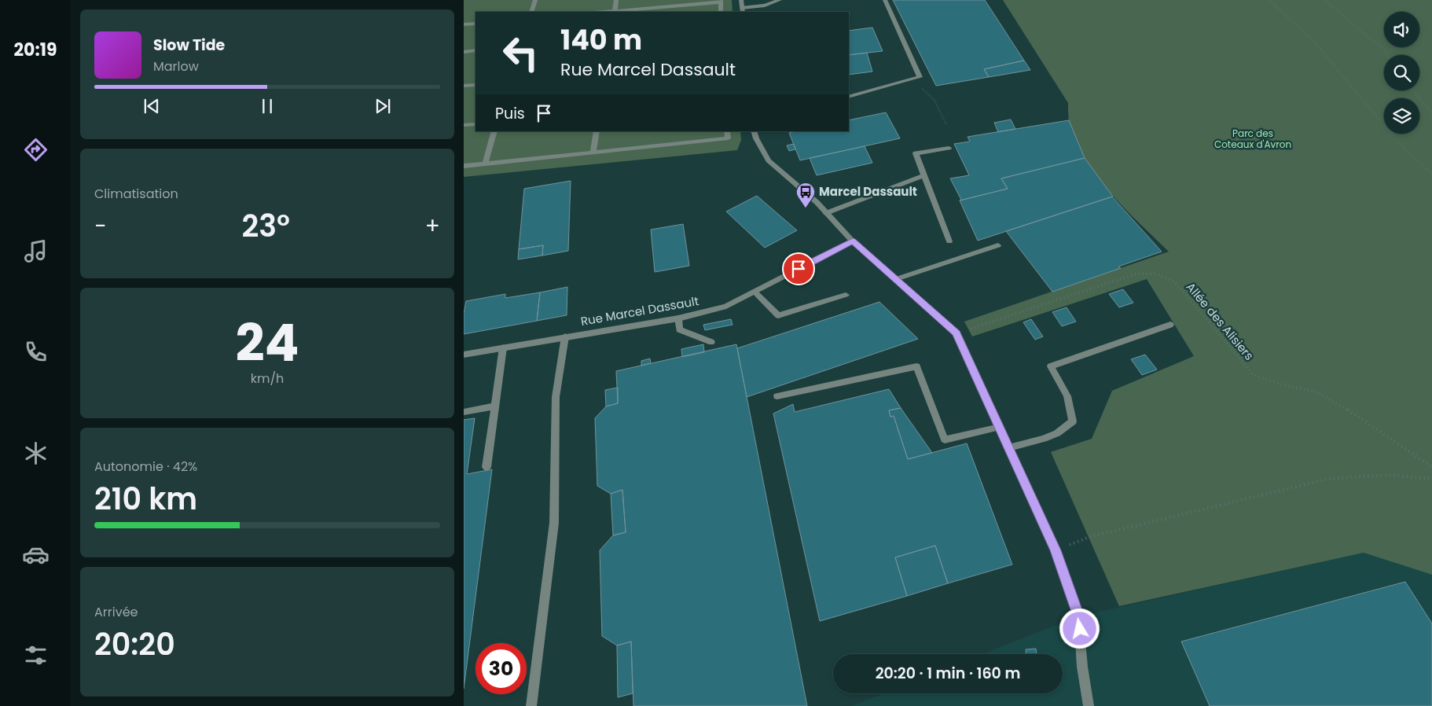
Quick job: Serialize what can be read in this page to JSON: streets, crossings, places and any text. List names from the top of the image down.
{
  "streets": {
    "street": ["Rue Marcel Dassault"],
    "path": ["Allée des Alisiers"]
  },
  "parks": ["Parc des Coteaux d'Avron"],
  "places": {
    "bus stop": ["Marcel Dassault"]
  },
  "page": {
    "tabs": "20:19",
    "turn": ["140 m", "Rue Marcel Dassault"],
    "song": ["Slow Tide", "Marlow"],
    "then": "Puis",
    "tile": [
      "Climatisation",
      ["24", "km/h"],
      ["Autonomie · 42%", "210 km"],
      ["Arrivée", "20:20"]
    ],
    "heat": ["−", "23°", "+"],
    "limit": "30",
    "trip": "20:20 · 1 min · 160 m"
  }
}
